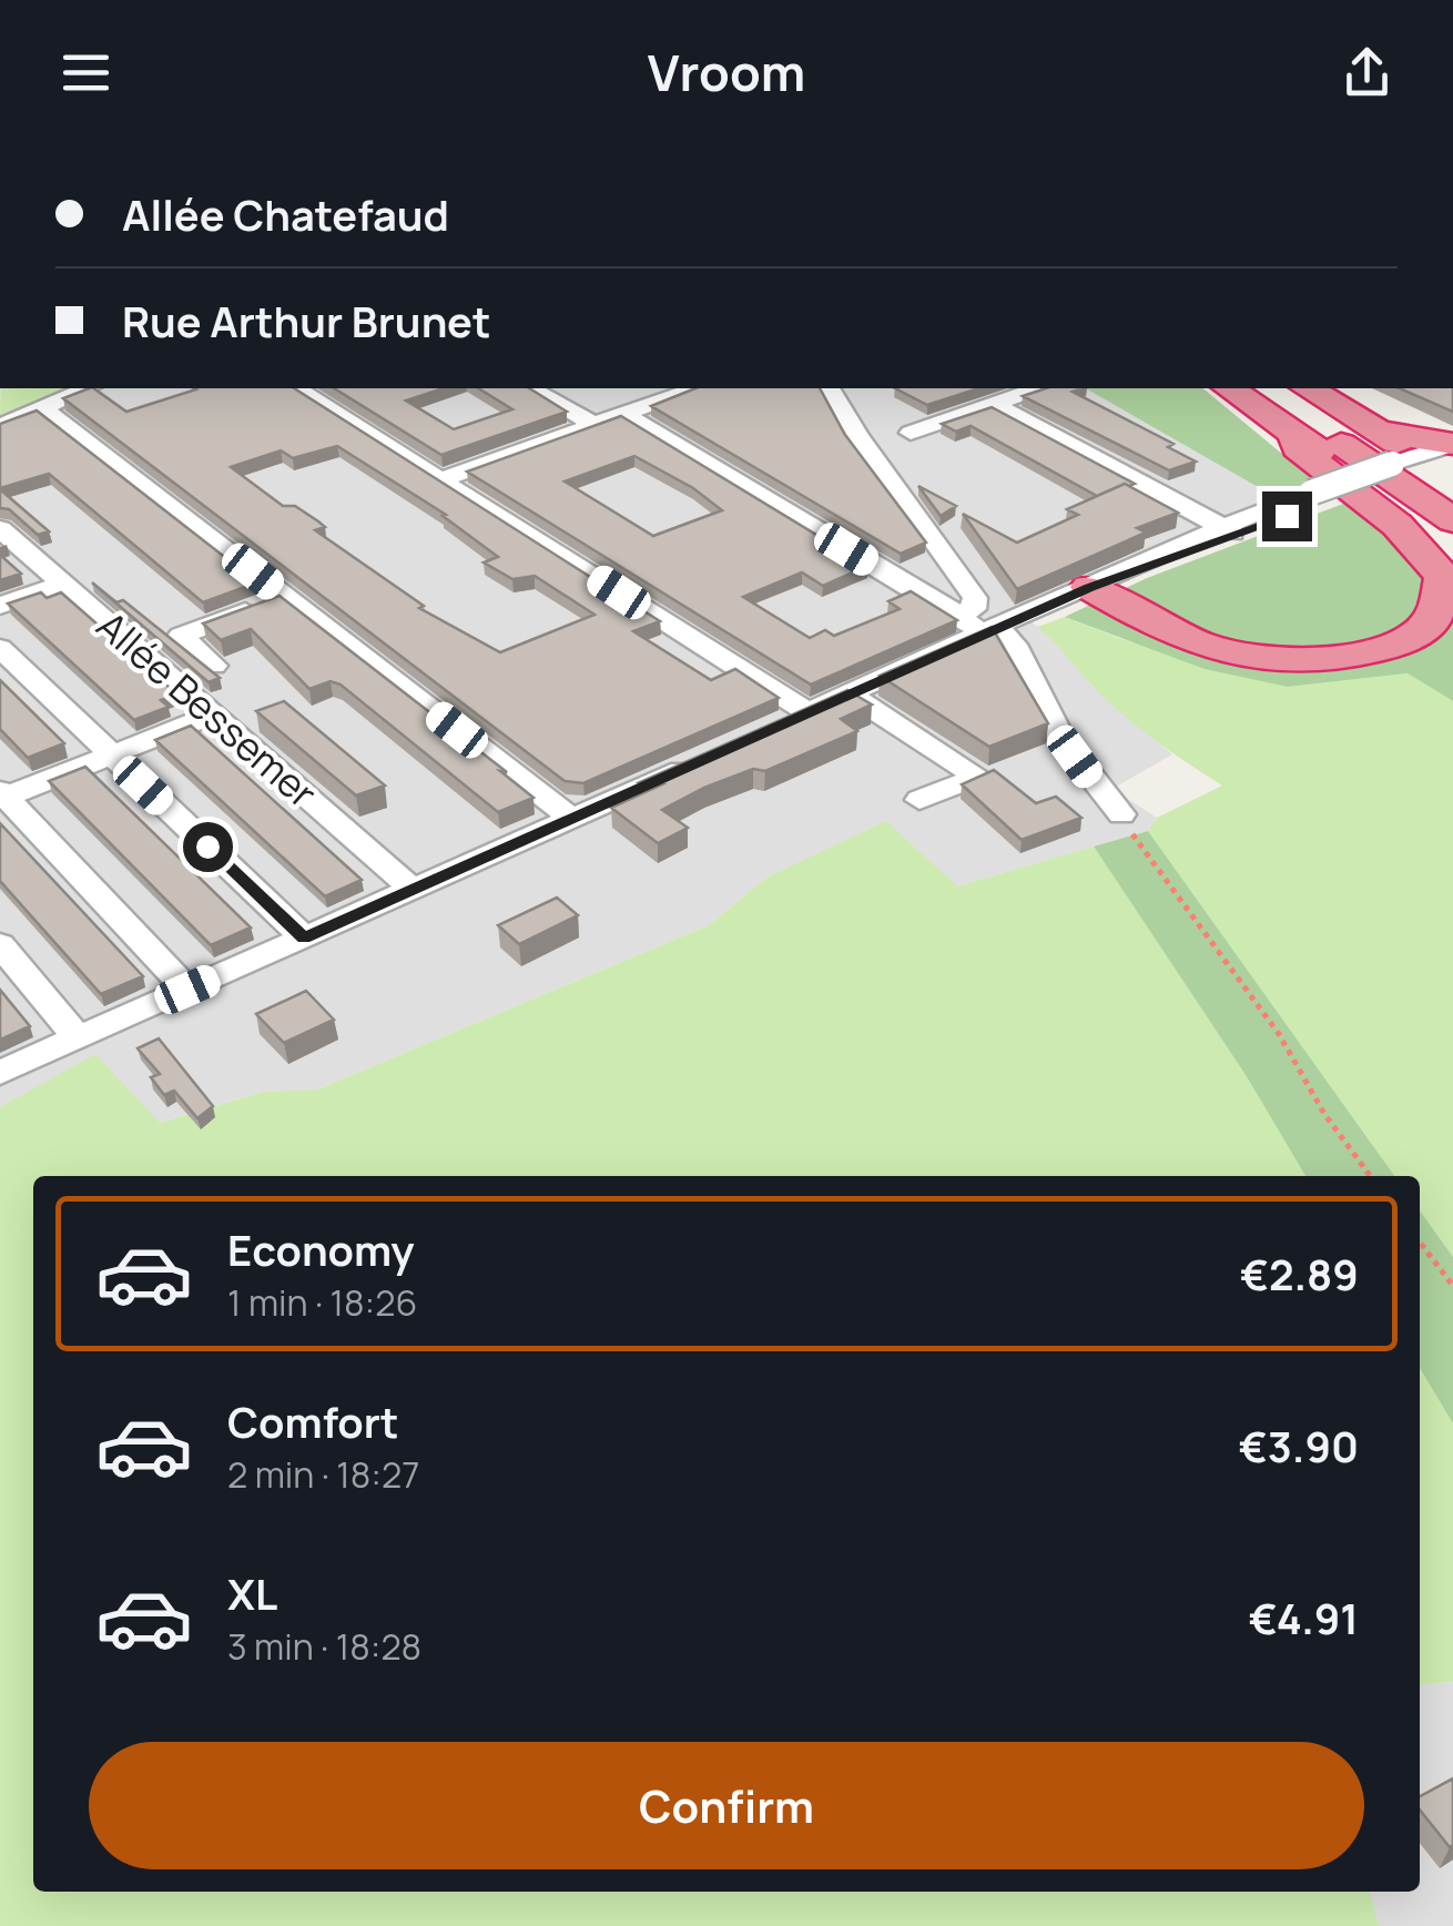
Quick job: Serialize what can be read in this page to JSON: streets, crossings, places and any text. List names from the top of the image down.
{
  "streets": {
    "street": ["Allée Bessemer"]
  },
  "page": {
    "header": "Vroom",
    "banner": ["Allée Chatefaud", "Rue Arthur Brunet"],
    "list": [
      {
        "name": "Economy",
        "note": "1 min · 18:26",
        "value": "€2.89"
      },
      {
        "name": "Comfort",
        "note": "2 min · 18:27",
        "value": "€3.90"
      },
      {
        "name": "XL",
        "note": "3 min · 18:28",
        "value": "€4.91"
      }
    ],
    "buttons": "Confirm"
  }
}
